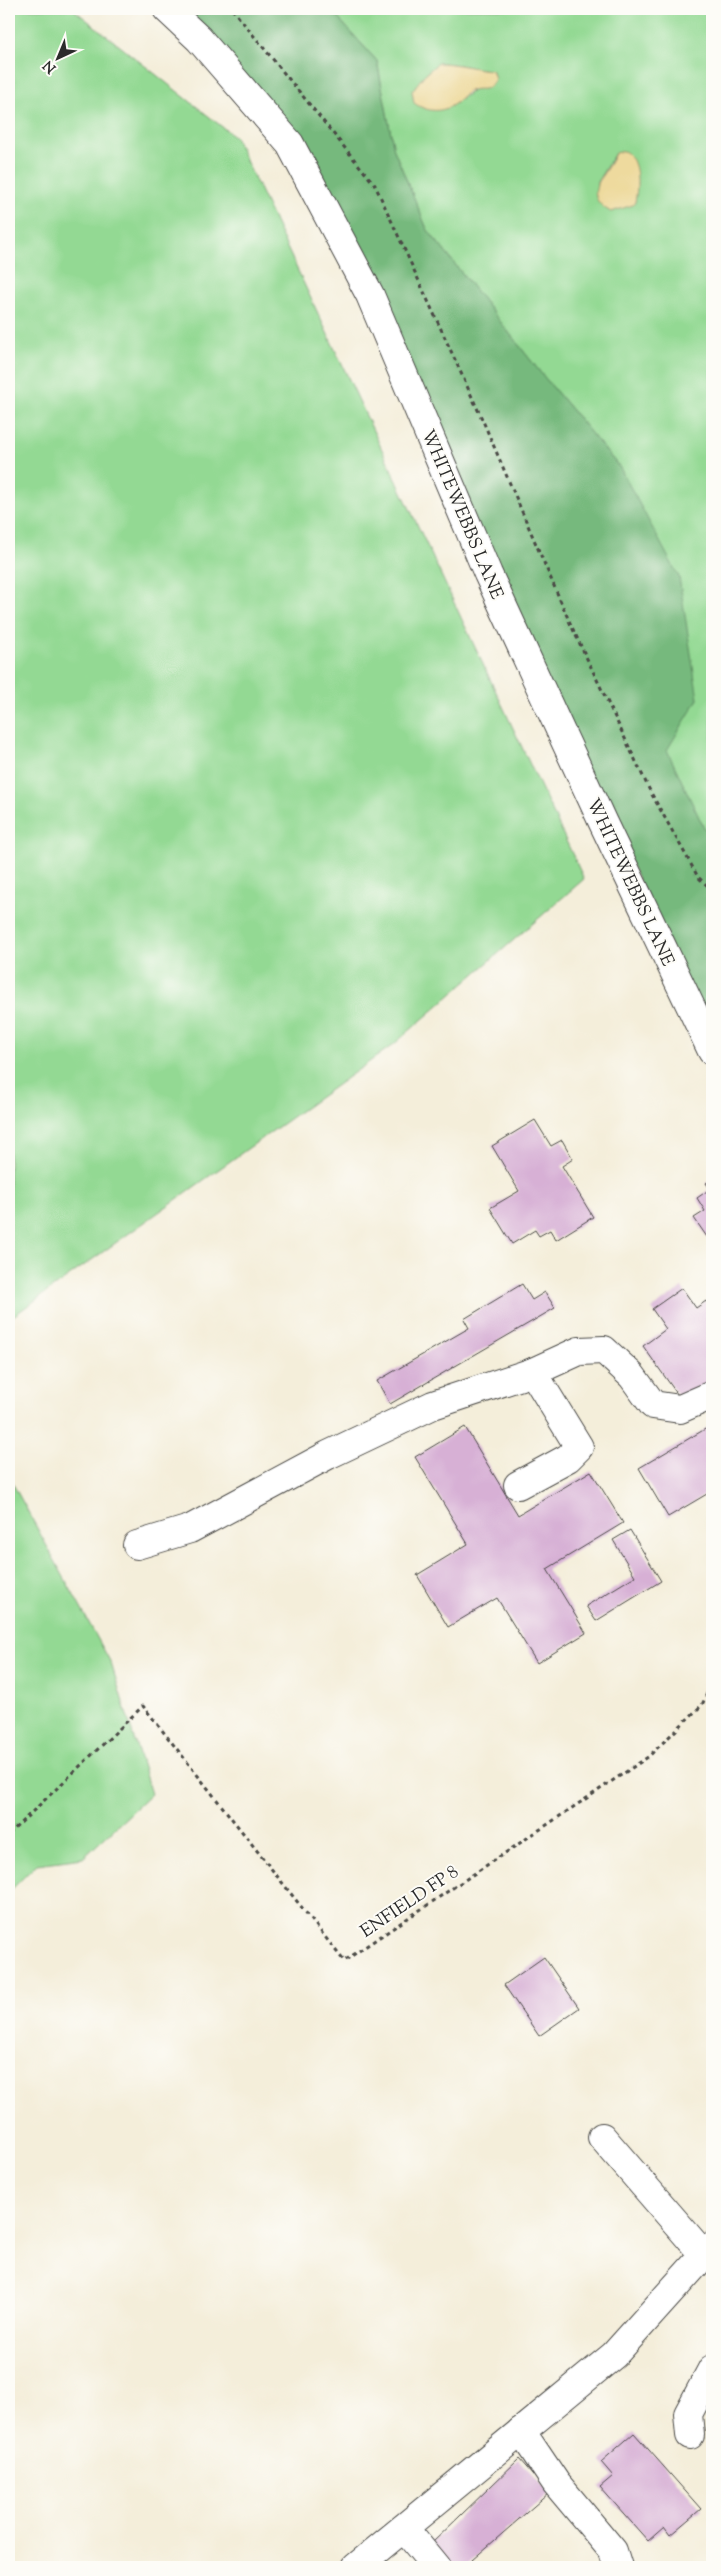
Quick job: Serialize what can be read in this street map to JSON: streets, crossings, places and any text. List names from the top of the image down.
{
  "streets": {
    "street": ["WHITEWEBBS LANE"],
    "path": ["ENFIELD FP 8"]
  },
  "north": "bottom left"
}
